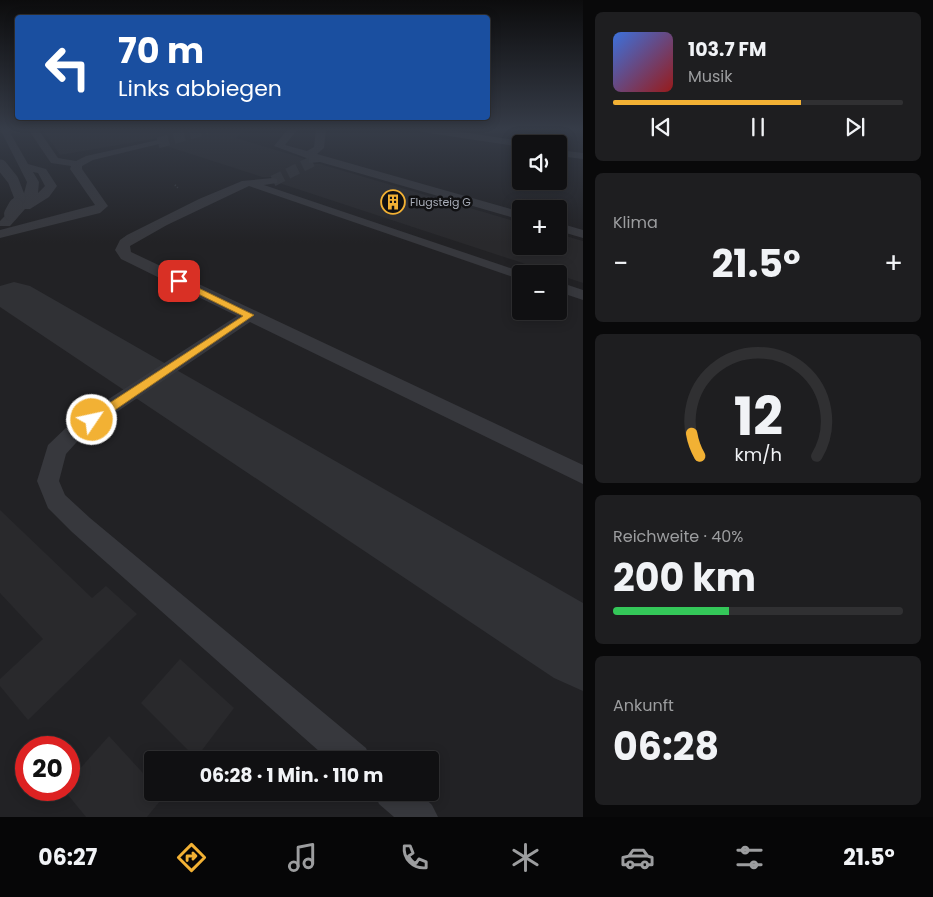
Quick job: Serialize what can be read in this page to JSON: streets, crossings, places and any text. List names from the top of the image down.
{
  "places": {
    "building": ["Flugsteig G"]
  },
  "page": {
    "turn": ["70 m", "Links abbiegen"],
    "song": ["103.7 FM", "Musik"],
    "map_buttons": ["+", "−"],
    "tile": [
      "Klima",
      ["Reichweite · 40%", "200 km"],
      ["Ankunft", "06:28"]
    ],
    "heat": ["−", "21.5°", "+"],
    "limit": "20",
    "trip": "06:28 · 1 Min. · 110 m",
    "tabs": ["06:27", "21.5°"],
    "gauge": ["12", "km/h"]
  }
}
